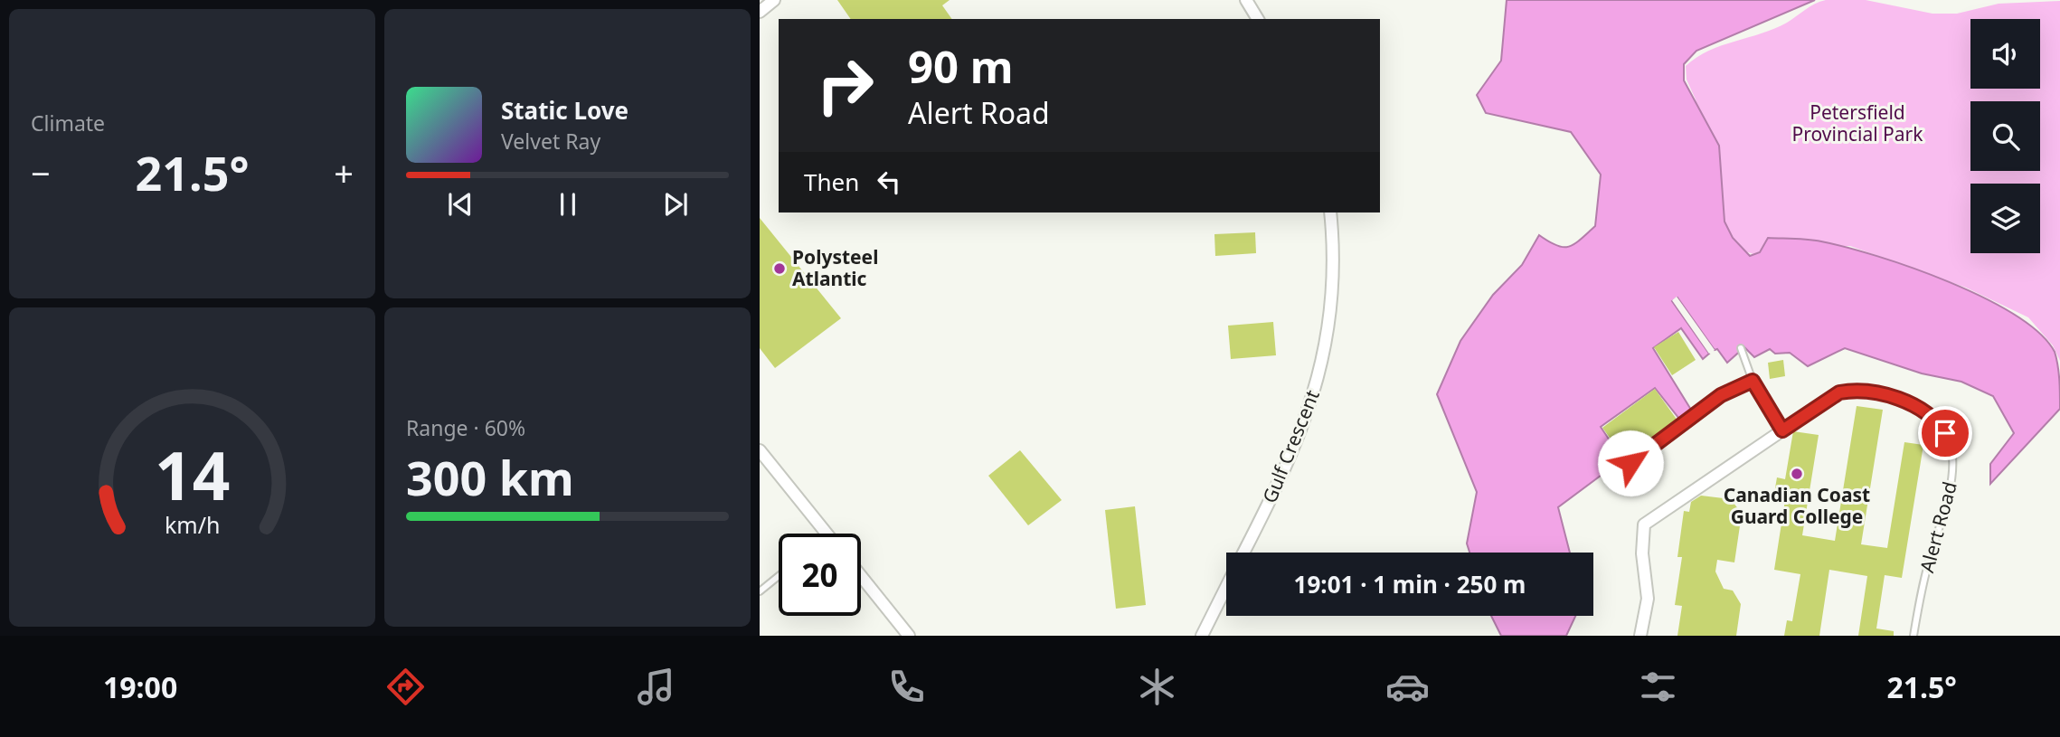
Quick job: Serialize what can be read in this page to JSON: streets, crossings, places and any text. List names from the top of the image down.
{
  "streets": {
    "street": ["Gulf Crescent"],
    "lane": ["Alert Road"]
  },
  "parks": ["Petersfield Provincial Park"],
  "places": ["Polysteel Atlantic", "Canadian Coast Guard College"],
  "page": {
    "tile": [
      "Climate",
      ["Range · 60%", "300 km"]
    ],
    "turn": ["90 m", "Alert Road"],
    "song": ["Static Love", "Velvet Ray"],
    "heat": ["−", "21.5°", "+"],
    "then": "Then",
    "limit": "20",
    "trip": "19:01 · 1 min · 250 m",
    "tabs": ["19:00", "21.5°"],
    "gauge": ["14", "km/h"]
  }
}
